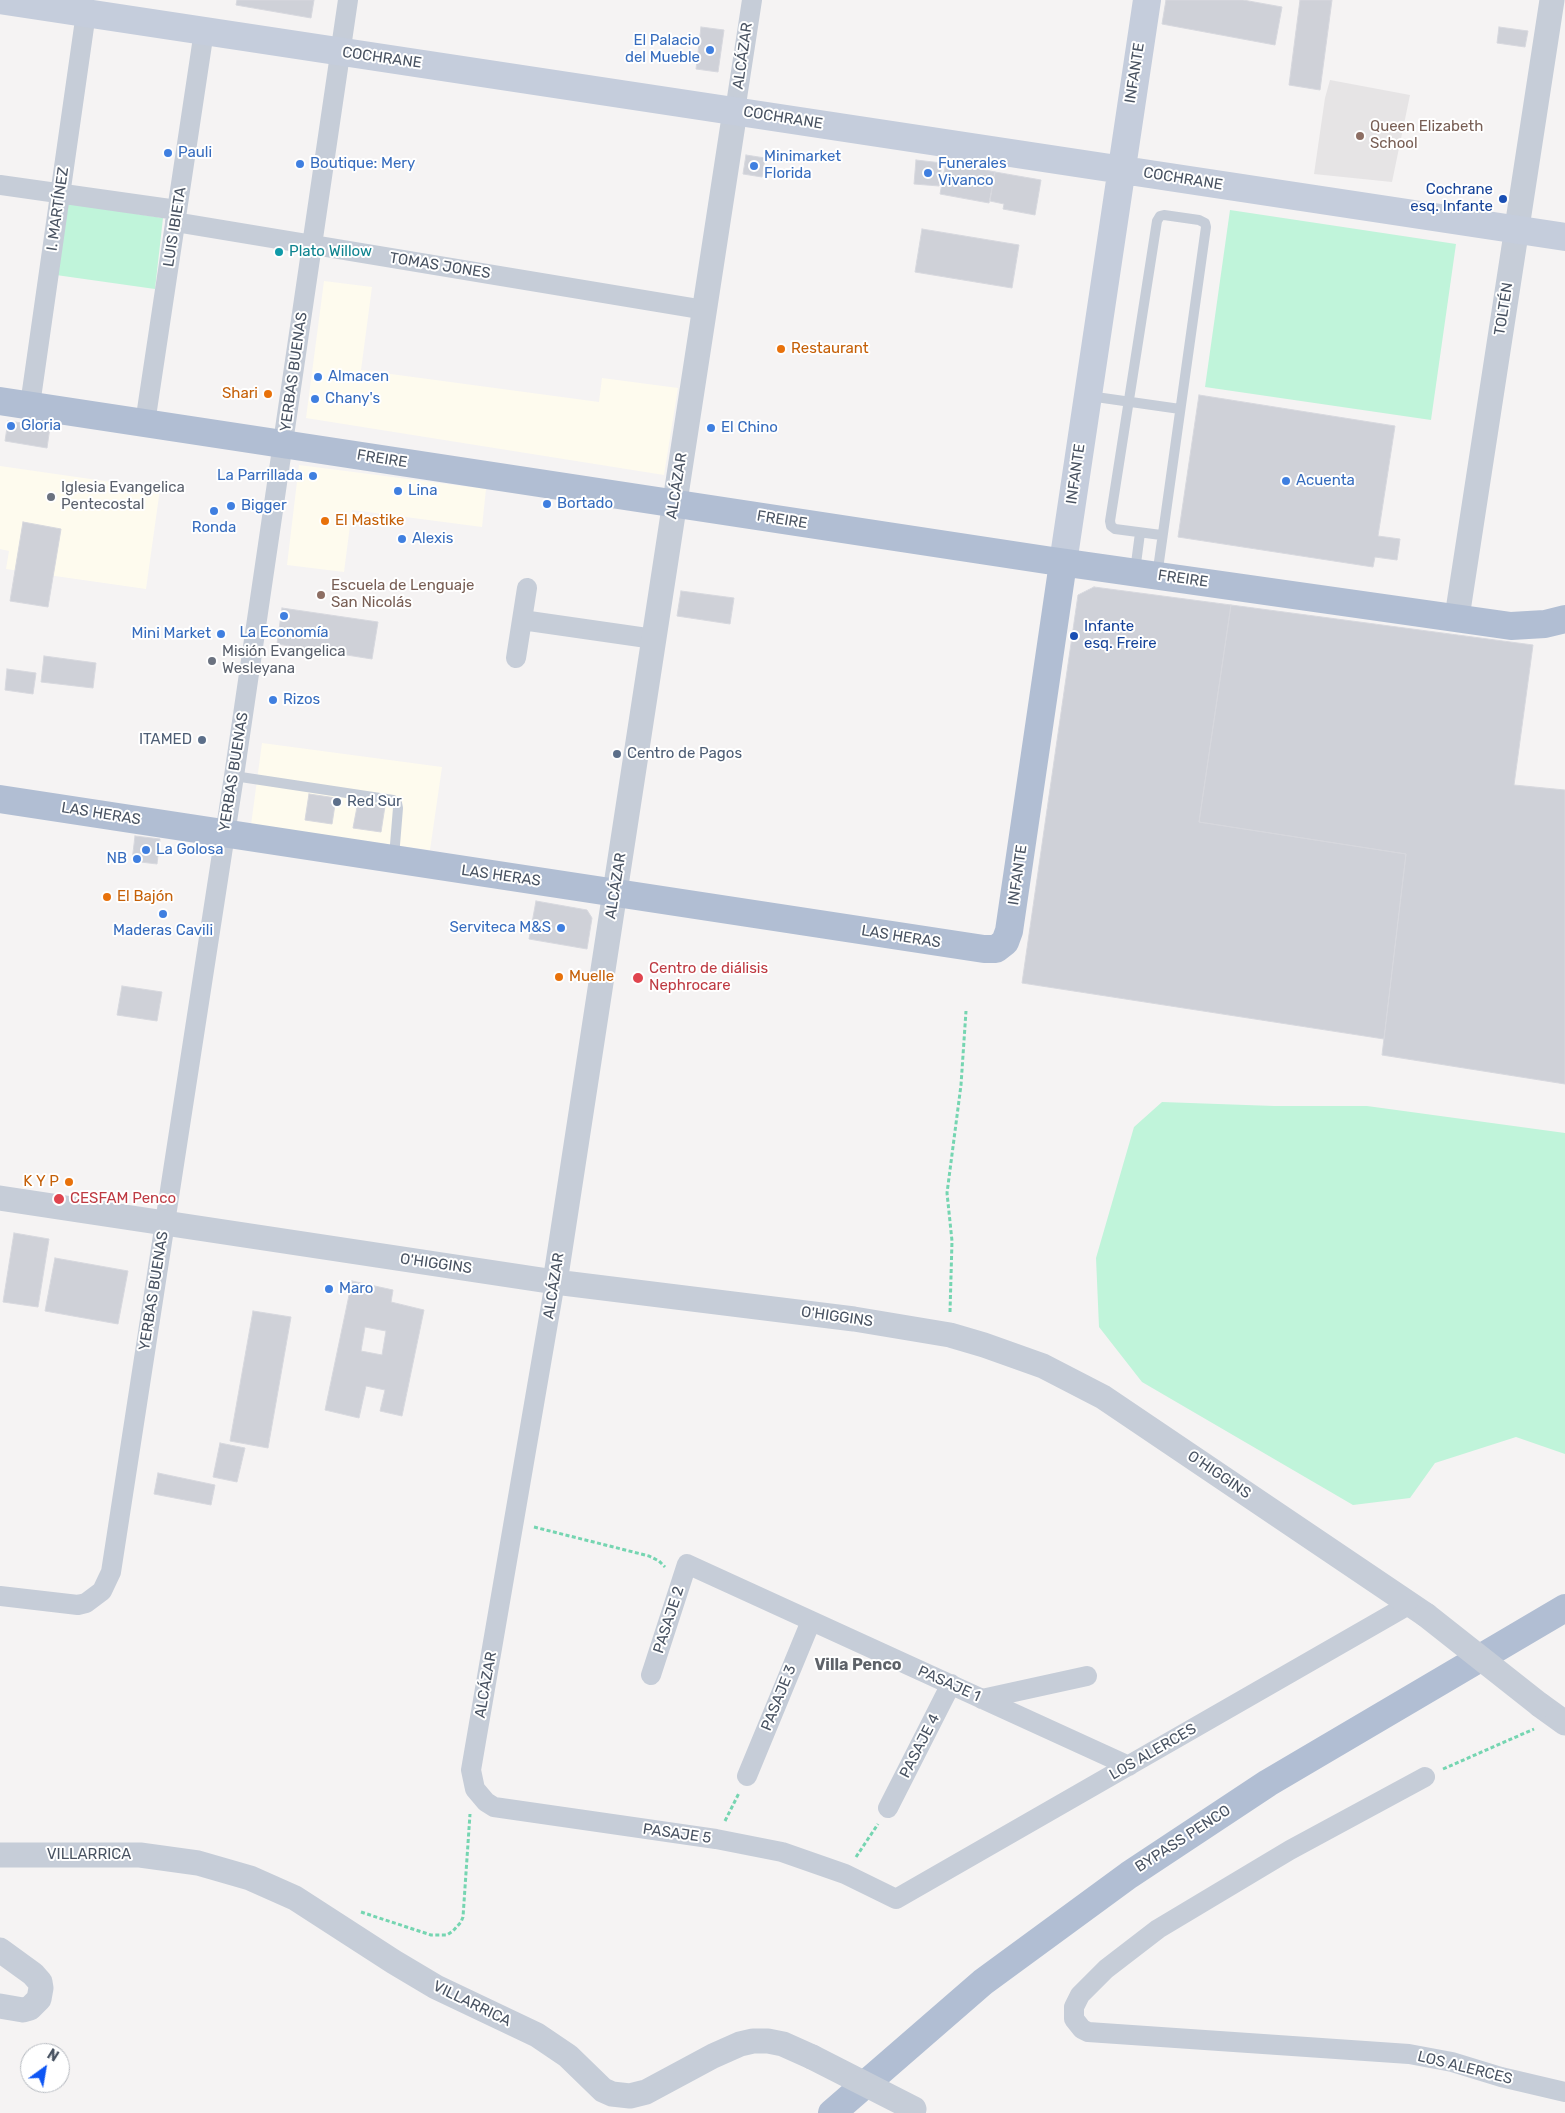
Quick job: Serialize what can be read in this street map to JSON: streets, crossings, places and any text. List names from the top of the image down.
{
  "streets": {
    "main road": [
      "COCHRANE",
      "INFANTE",
      "FREIRE",
      "LAS HERAS",
      "BYPASS PENCO"
    ],
    "street": [
      "ALCÁZAR",
      "I. MARTÍNEZ",
      "LUIS IBIETA",
      "TOMAS JONES",
      "TOLTÉN",
      "YERBAS BUENAS",
      "O'HIGGINS",
      "PASAJE 2",
      "PASAJE 1",
      "PASAJE 3",
      "PASAJE 4",
      "LOS ALERCES",
      "PASAJE 5",
      "VILLARRICA"
    ]
  },
  "crossings": [
    ["ALCÁZAR", "COCHRANE"],
    ["ALCÁZAR", "TOMAS JONES"],
    ["ALCÁZAR", "FREIRE"],
    ["ALCÁZAR", "LAS HERAS"],
    ["ALCÁZAR", "O'HIGGINS"],
    ["ALCÁZAR", "PASAJE 5"],
    ["COCHRANE", "INFANTE"],
    ["COCHRANE", "I. MARTÍNEZ"],
    ["COCHRANE", "LUIS IBIETA"],
    ["COCHRANE", "TOLTÉN"],
    ["COCHRANE", "YERBAS BUENAS"],
    ["INFANTE", "FREIRE"],
    ["INFANTE", "LAS HERAS"],
    ["I. MARTÍNEZ", "TOMAS JONES"],
    ["I. MARTÍNEZ", "FREIRE"],
    ["LUIS IBIETA", "TOMAS JONES"],
    ["LUIS IBIETA", "FREIRE"],
    ["TOMAS JONES", "YERBAS BUENAS"],
    ["TOLTÉN", "FREIRE"],
    ["YERBAS BUENAS", "FREIRE"],
    ["YERBAS BUENAS", "LAS HERAS"],
    ["YERBAS BUENAS", "O'HIGGINS"],
    ["O'HIGGINS", "LOS ALERCES"],
    ["PASAJE 2", "PASAJE 1"],
    ["PASAJE 1", "PASAJE 3"],
    ["PASAJE 1", "PASAJE 4"],
    ["PASAJE 1", "LOS ALERCES"],
    ["LOS ALERCES", "PASAJE 5"]
  ],
  "districts": ["Villa Penco"],
  "places": [
    "El Palacio del Mueble",
    "Queen Elizabeth School",
    "Pauli",
    "Boutique: Mery",
    "Minimarket Florida",
    "Funerales Vivanco",
    "Cochrane esq. Infante",
    "Plato Willow",
    "Restaurant",
    "Almacen",
    "Shari",
    "Chany's",
    "Gloria",
    "El Chino",
    "La Parrillada",
    "Acuenta",
    "Lina",
    "Iglesia Evangelica Pentecostal",
    "Bortado",
    "Bigger",
    "Ronda",
    "El Mastike",
    "Alexis",
    "Escuela de Lenguaje San Nicolás",
    "La Economía",
    "Mini Market",
    "Infante esq. Freire",
    "Misión Evangelica Wesleyana",
    "Rizos",
    "ITAMED",
    "Centro de Pagos",
    "Red Sur",
    "La Golosa",
    "NB",
    "El Bajón",
    "Maderas Cavili",
    "Serviteca M&S",
    "Muelle",
    "Centro de diálisis Nephrocare",
    "K Y P",
    "CESFAM Penco",
    "Maro"
  ],
  "north": "top right"
}
